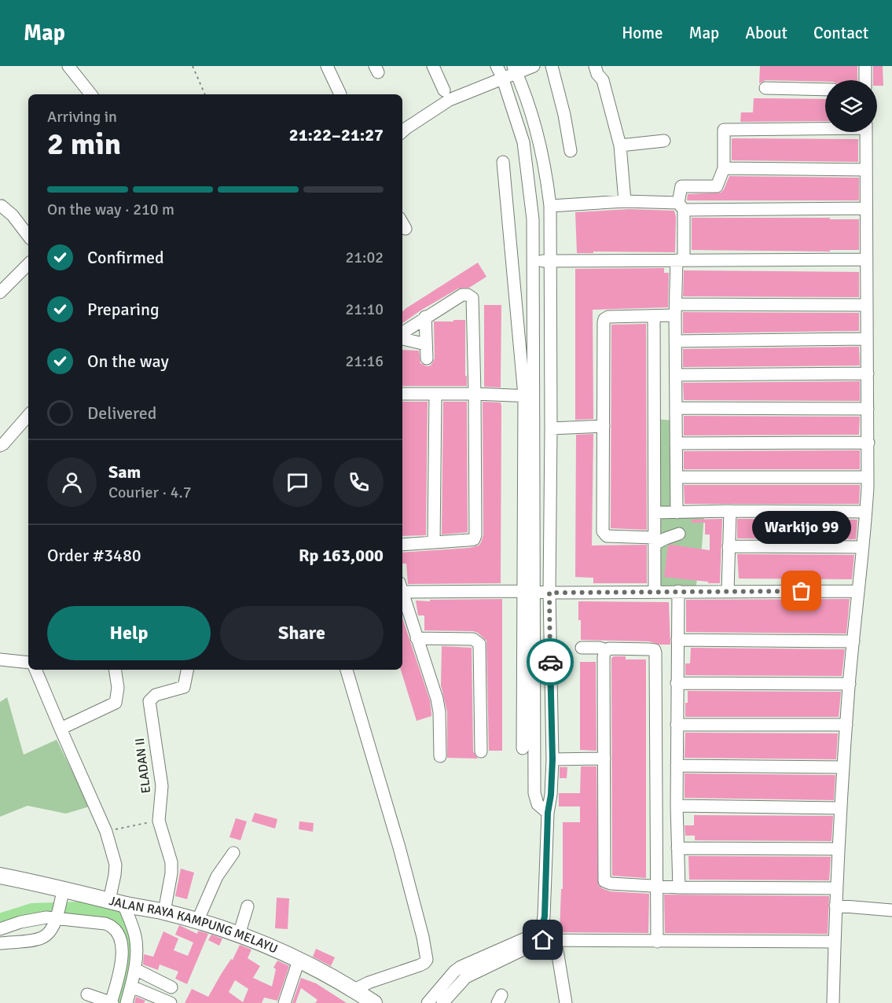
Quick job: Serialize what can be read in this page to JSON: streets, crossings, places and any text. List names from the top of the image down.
{
  "streets": {
    "main road": ["JALAN RAYA KAMPUNG MELAYU"],
    "street": ["ELADAN II"]
  },
  "crossings": [
    ["ELADAN II", "JALAN RAYA KAMPUNG MELAYU"]
  ],
  "places": ["Warkijo 99"],
  "page": {
    "header": "Map",
    "nav": [
      "Home",
      "Map",
      "About",
      "Contact"
    ],
    "heading": ["2 min", "Arriving in", "21:22–21:27"],
    "panel": [
      "Sam",
      "Courier · 4.7",
      "Order #3480",
      "Rp 163,000"
    ],
    "bar": "On the way · 210 m",
    "list": [
      ["Confirmed", "21:02"],
      ["Preparing", "21:10"],
      ["On the way", "21:16"],
      "Delivered"
    ],
    "bubble": "Warkijo 99",
    "buttons": ["Help", "Share"]
  }
}
